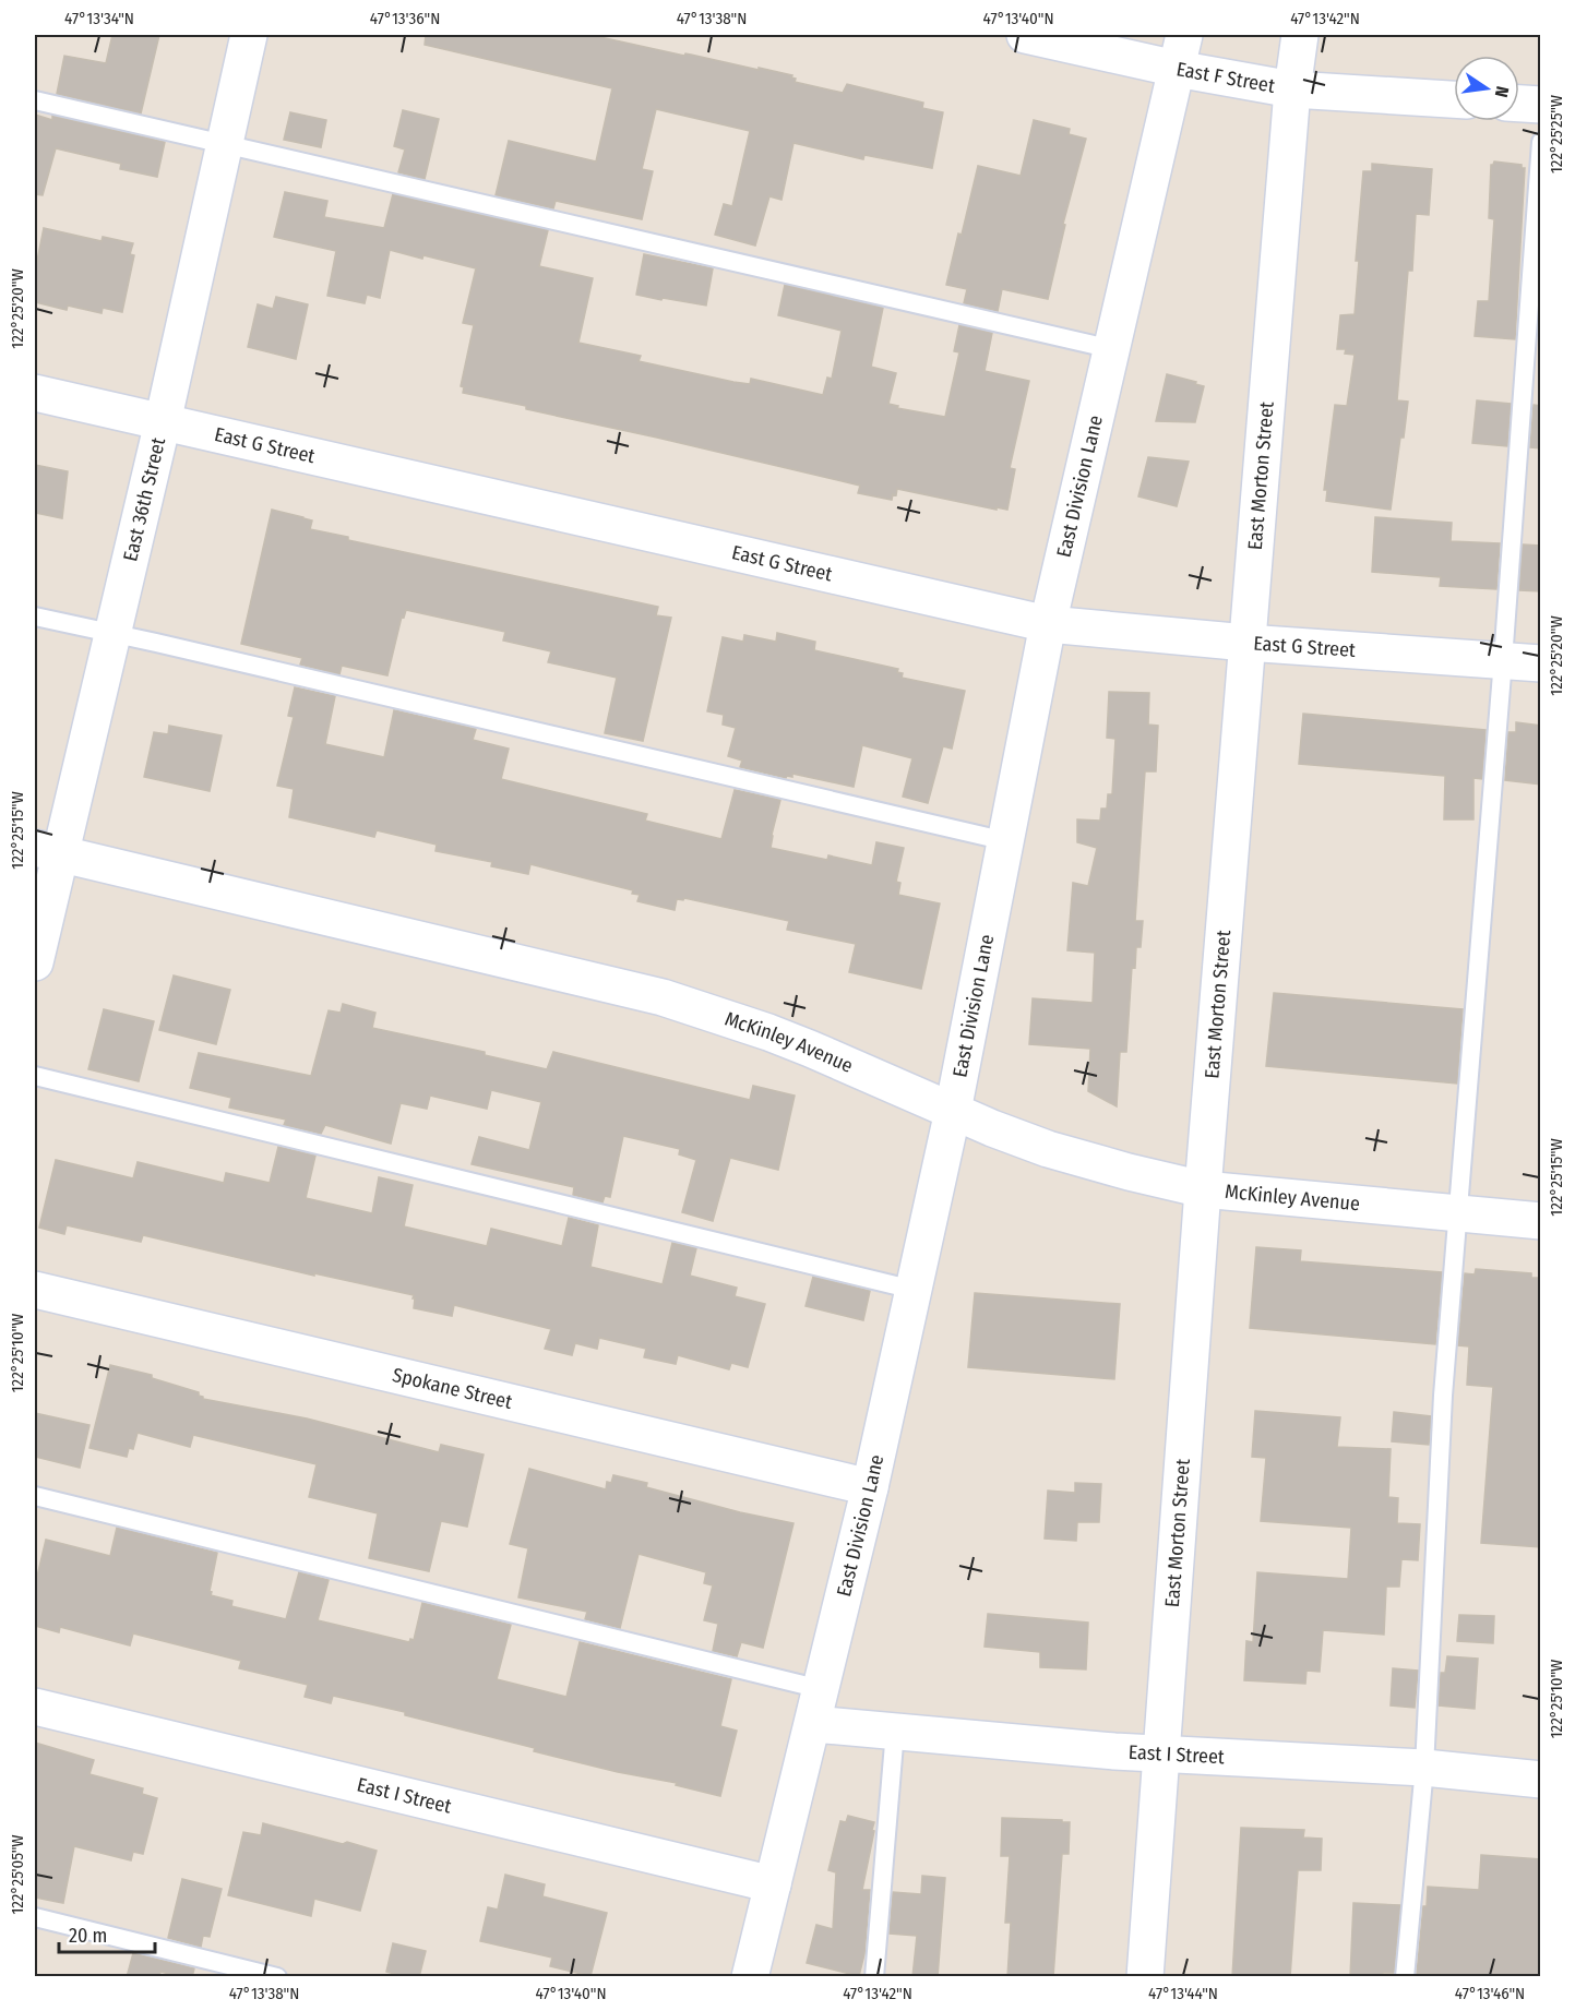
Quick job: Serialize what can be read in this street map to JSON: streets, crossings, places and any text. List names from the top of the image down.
{
  "streets": {
    "street": [
      "East F Street",
      "East G Street",
      "East Morton Street",
      "East Division Lane",
      "East 36th Street",
      "McKinley Avenue",
      "Spokane Street",
      "East I Street"
    ]
  },
  "crossings": [
    ["East F Street", "East Morton Street"],
    ["East F Street", "East Division Lane"],
    ["East G Street", "East Morton Street"],
    ["East G Street", "East Division Lane"],
    ["East G Street", "East 36th Street"],
    ["East Morton Street", "McKinley Avenue"],
    ["East Morton Street", "East I Street"],
    ["East Division Lane", "McKinley Avenue"],
    ["East Division Lane", "Spokane Street"],
    ["East Division Lane", "East I Street"],
    ["East 36th Street", "McKinley Avenue"]
  ],
  "scale_bar": "20 m",
  "north": "right",
  "coordinates": [
    "47°13'34\"N",
    "47°13'36\"N",
    "47°13'38\"N",
    "47°13'40\"N",
    "47°13'42\"N",
    "122°25'25\"W",
    "122°25'20\"W",
    "122°25'15\"W",
    "122°25'10\"W",
    "122°25'05\"W",
    "47°13'44\"N",
    "47°13'46\"N"
  ]
}
